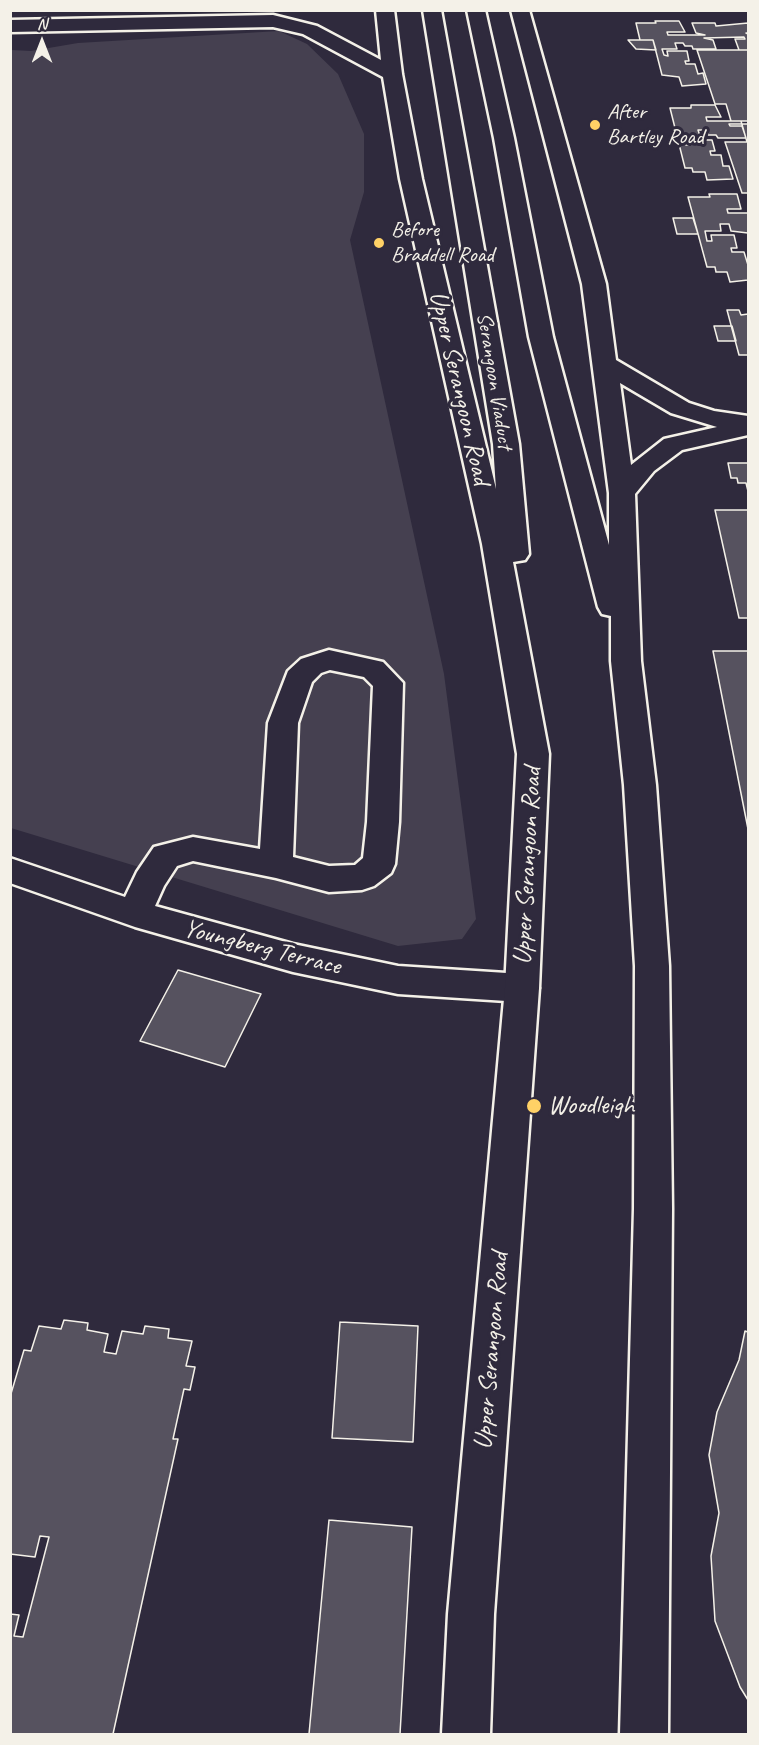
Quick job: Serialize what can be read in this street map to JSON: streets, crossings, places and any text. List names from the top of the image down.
{
  "streets": {
    "main road": ["Serangoon Viaduct", "Upper Serangoon Road", "Youngberg Terrace"]
  },
  "crossings": [
    ["Serangoon Viaduct", "Upper Serangoon Road"],
    ["Upper Serangoon Road", "Youngberg Terrace"]
  ],
  "places": ["After Bartley Road", "Before Braddell Road", "Woodleigh"],
  "north": "top"
}
